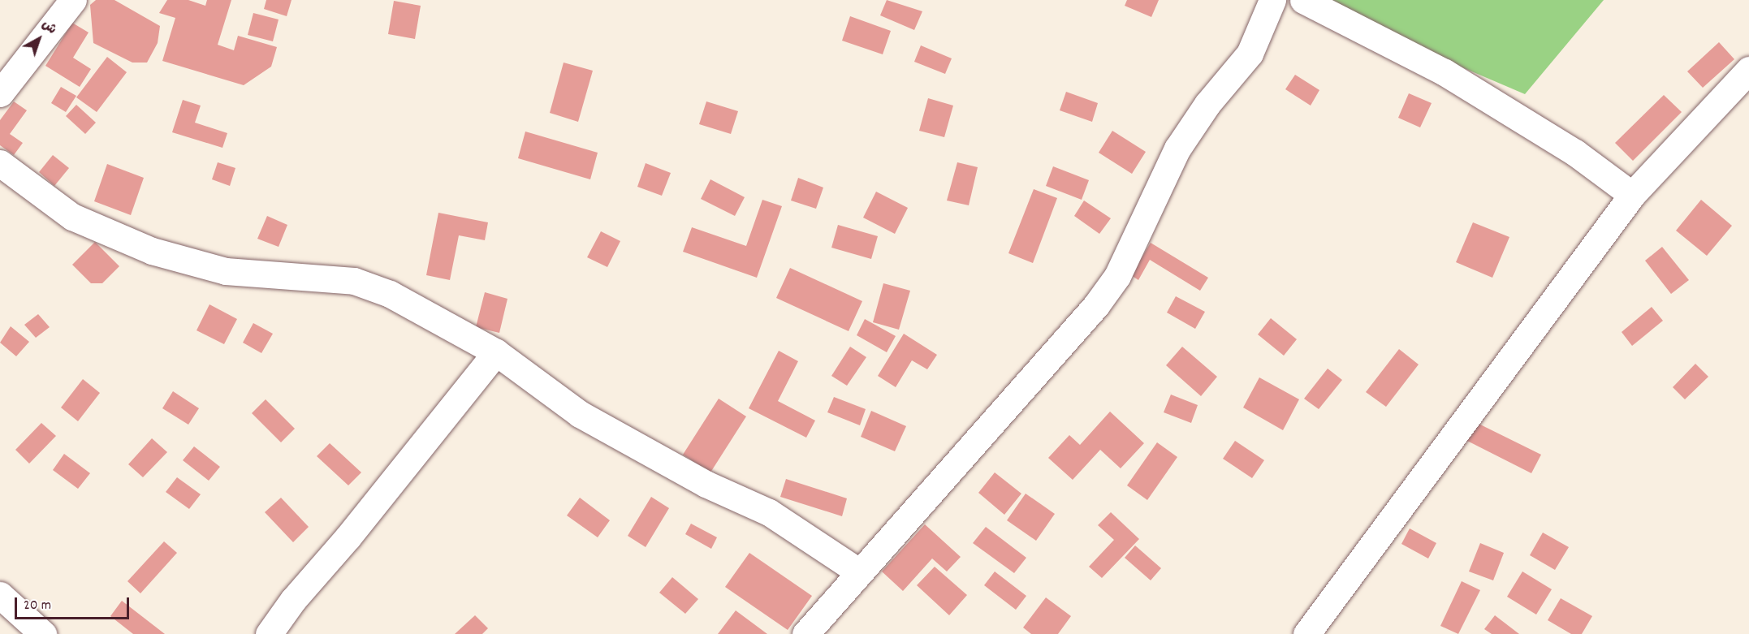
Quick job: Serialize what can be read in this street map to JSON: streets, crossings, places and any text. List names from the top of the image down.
{
  "scale_bar": "20 m",
  "north": "top right"
}
